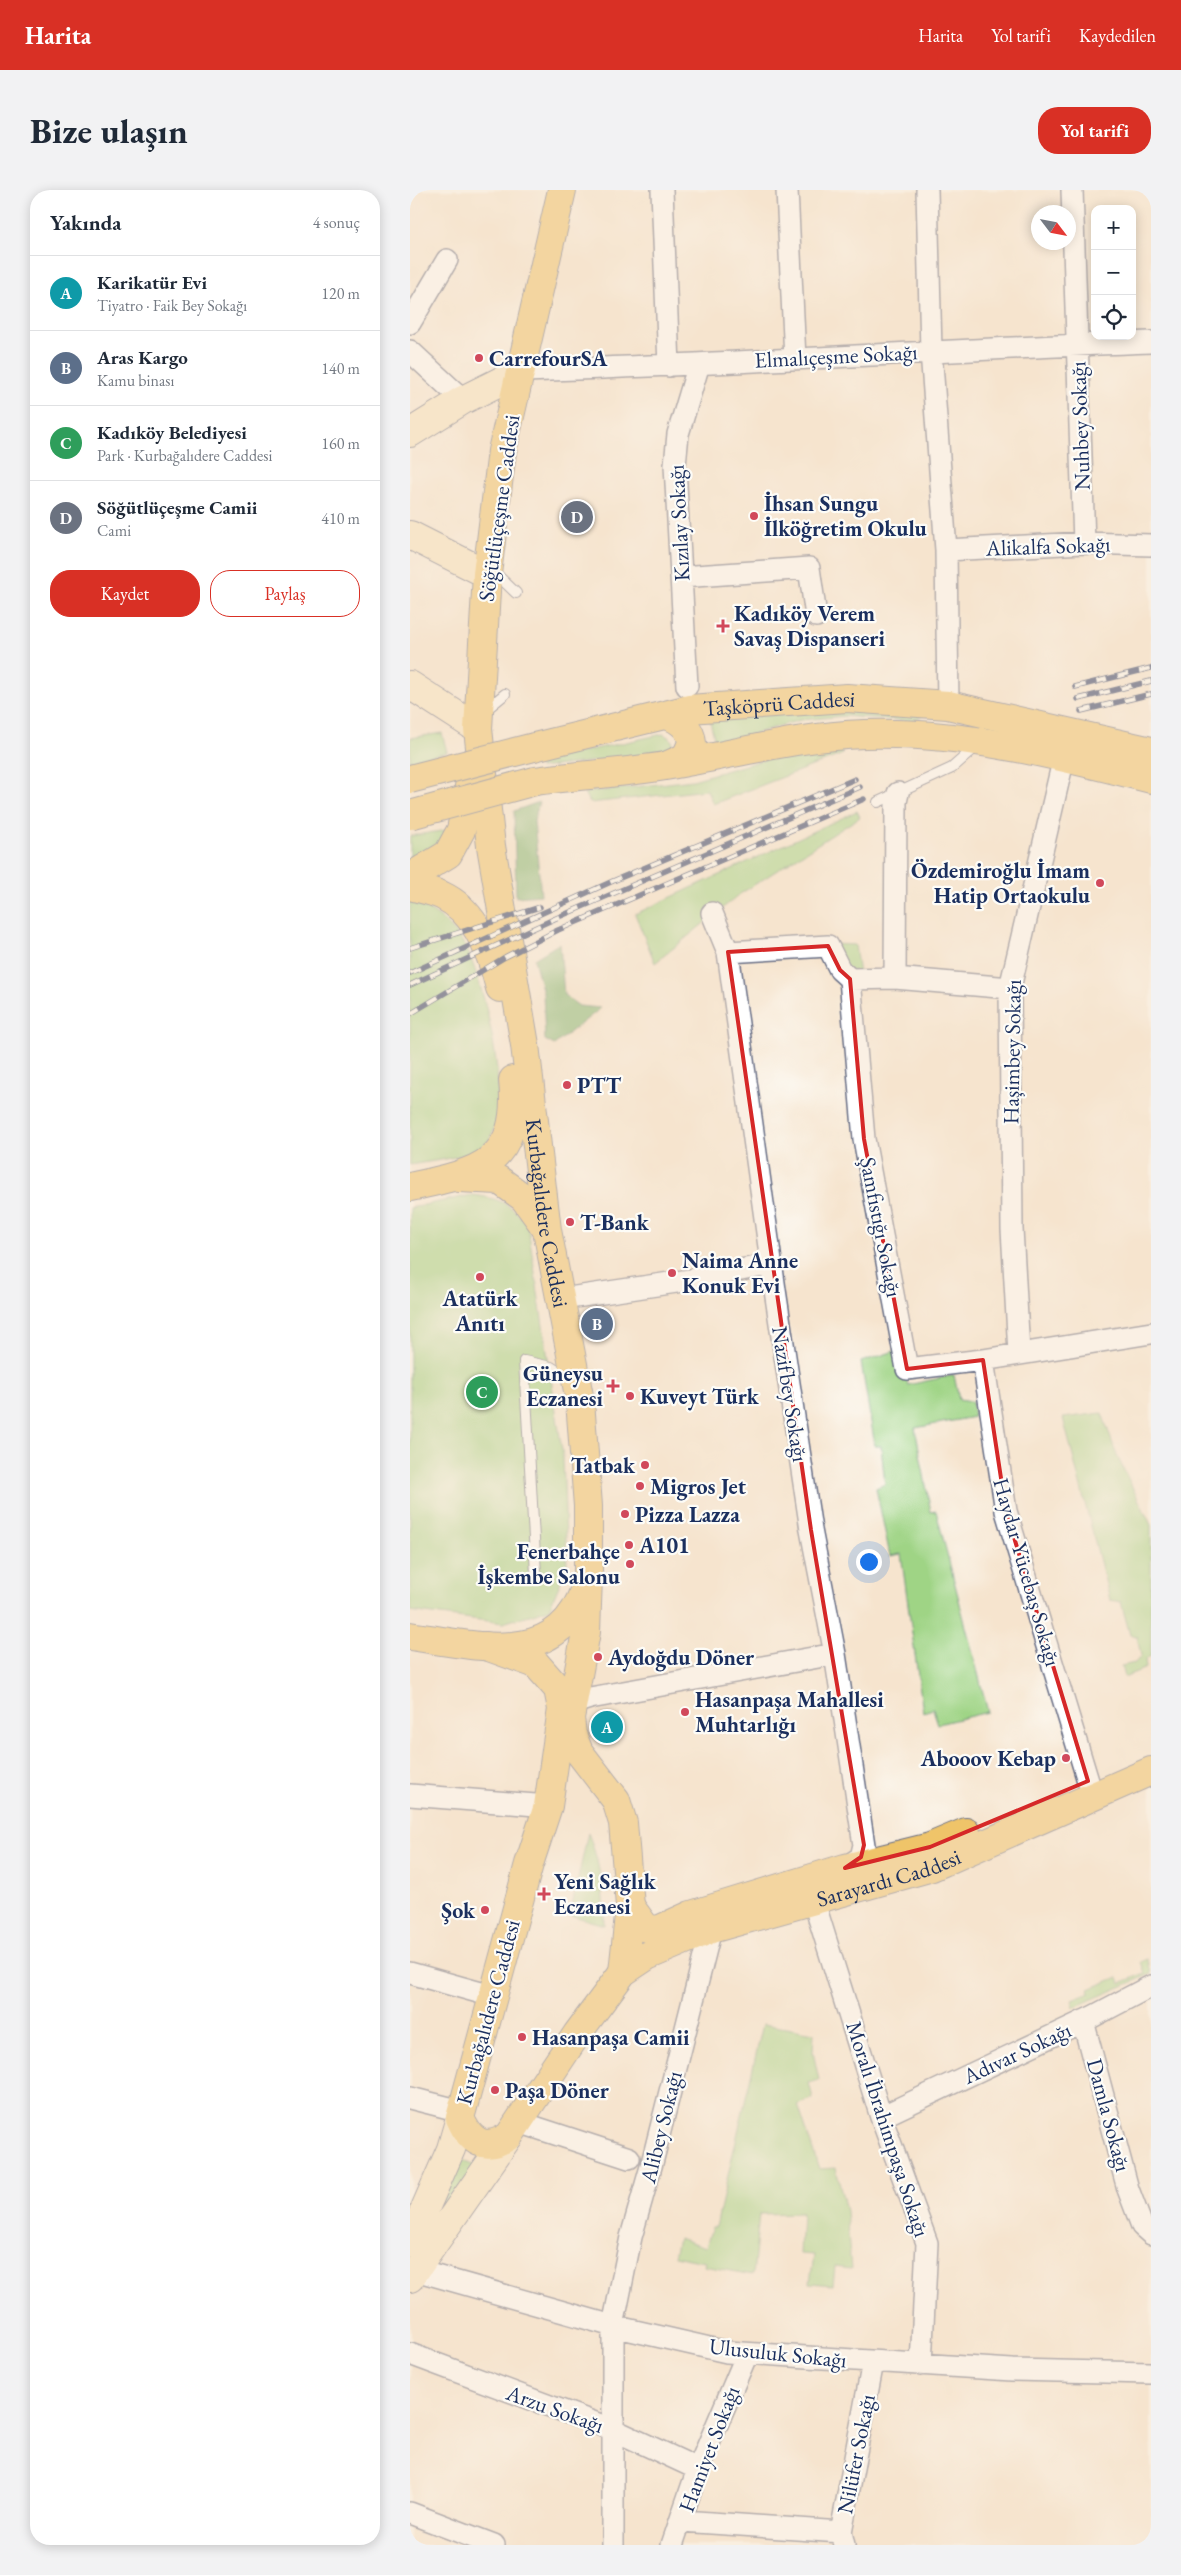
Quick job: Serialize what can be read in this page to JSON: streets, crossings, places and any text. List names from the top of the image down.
{
  "streets": {
    "main road": [
      "Söğütlüçeşme Caddesi",
      "Taşköprü Caddesi",
      "Kurbağalıdere Caddesi",
      "Sarayardı Caddesi"
    ],
    "street": [
      "Elmalıçeşme Sokağı",
      "Nuhbey Sokağı",
      "Kızılay Sokağı",
      "Alikalfa Sokağı",
      "Haşimbey Sokağı",
      "Şamfıstığı Sokağı",
      "Nazifbey Sokağı",
      "Haydar Yücebaş Sokağı",
      "Adıvar Sokağı",
      "Damla Sokağı",
      "Alibey Sokağı",
      "Moralı İbrahimpaşa Sokağı",
      "Ulusuluk Sokağı",
      "Arzu Sokağı",
      "Hamiyet Sokağı",
      "Nilüfer Sokağı"
    ]
  },
  "crossings": [
    ["Elmalıçeşme Sokağı", "Nuhbey Sokağı"],
    ["Elmalıçeşme Sokağı", "Söğütlüçeşme Caddesi"],
    ["Elmalıçeşme Sokağı", "Kızılay Sokağı"],
    ["Nuhbey Sokağı", "Alikalfa Sokağı"],
    ["Söğütlüçeşme Caddesi", "Kurbağalıdere Caddesi"],
    ["Taşköprü Caddesi", "Haşimbey Sokağı"],
    ["Haşimbey Sokağı", "Şamfıstığı Sokağı"],
    ["Şamfıstığı Sokağı", "Haydar Yücebaş Sokağı"],
    ["Nazifbey Sokağı", "Sarayardı Caddesi"],
    ["Haydar Yücebaş Sokağı", "Sarayardı Caddesi"],
    ["Sarayardı Caddesi", "Alibey Sokağı"],
    ["Sarayardı Caddesi", "Moralı İbrahimpaşa Sokağı"],
    ["Adıvar Sokağı", "Damla Sokağı"],
    ["Adıvar Sokağı", "Moralı İbrahimpaşa Sokağı"],
    ["Alibey Sokağı", "Ulusuluk Sokağı"],
    ["Alibey Sokağı", "Arzu Sokağı"],
    ["Moralı İbrahimpaşa Sokağı", "Ulusuluk Sokağı"],
    ["Ulusuluk Sokağı", "Hamiyet Sokağı"],
    ["Ulusuluk Sokağı", "Nilüfer Sokağı"],
    ["Arzu Sokağı", "Hamiyet Sokağı"]
  ],
  "places": {
    "other": [
      "CarrefourSA",
      "İhsan Sungu İlköğretim Okulu",
      "Özdemiroğlu İmam Hatip Ortaokulu",
      "PTT",
      "T-Bank",
      "Naima Anne Konuk Evi",
      "Atatürk Anıtı",
      "Kuveyt Türk",
      "Tatbak",
      "Migros Jet",
      "Pizza Lazza",
      "A101",
      "Fenerbahçe İşkembe Salonu",
      "Aydoğdu Döner",
      "Hasanpaşa Mahallesi Muhtarlığı",
      "Abooov Kebap",
      "Şok",
      "Hasanpaşa Camii",
      "Paşa Döner"
    ],
    "health": ["Kadıköy Verem Savaş Dispanseri", "Güneysu Eczanesi", "Yeni Sağlık Eczanesi"]
  },
  "north": "bottom right",
  "page": {
    "header": "Harita",
    "nav": ["Harita", "Yol tarifi", "Kaydedilen"],
    "buttons": [
      "Yol tarifi",
      ["Kaydet", "Paylaş"]
    ],
    "title": "Bize ulaşın",
    "heading": ["Yakında", "4 sonuç"],
    "map_buttons": ["+", "−"],
    "list": [
      {
        "mark": "A",
        "name": "Karikatür Evi",
        "note": "Tiyatro · Faik Bey Sokağı",
        "value": "120 m"
      },
      {
        "mark": "B",
        "name": "Aras Kargo",
        "note": "Kamu binası",
        "value": "140 m"
      },
      {
        "mark": "C",
        "name": "Kadıköy Belediyesi",
        "note": "Park · Kurbağalıdere Caddesi",
        "value": "160 m"
      },
      {
        "mark": "D",
        "name": "Söğütlüçeşme Camii",
        "note": "Cami",
        "value": "410 m"
      }
    ],
    "pins": [
      "D",
      "B",
      "C",
      "A"
    ]
  }
}
